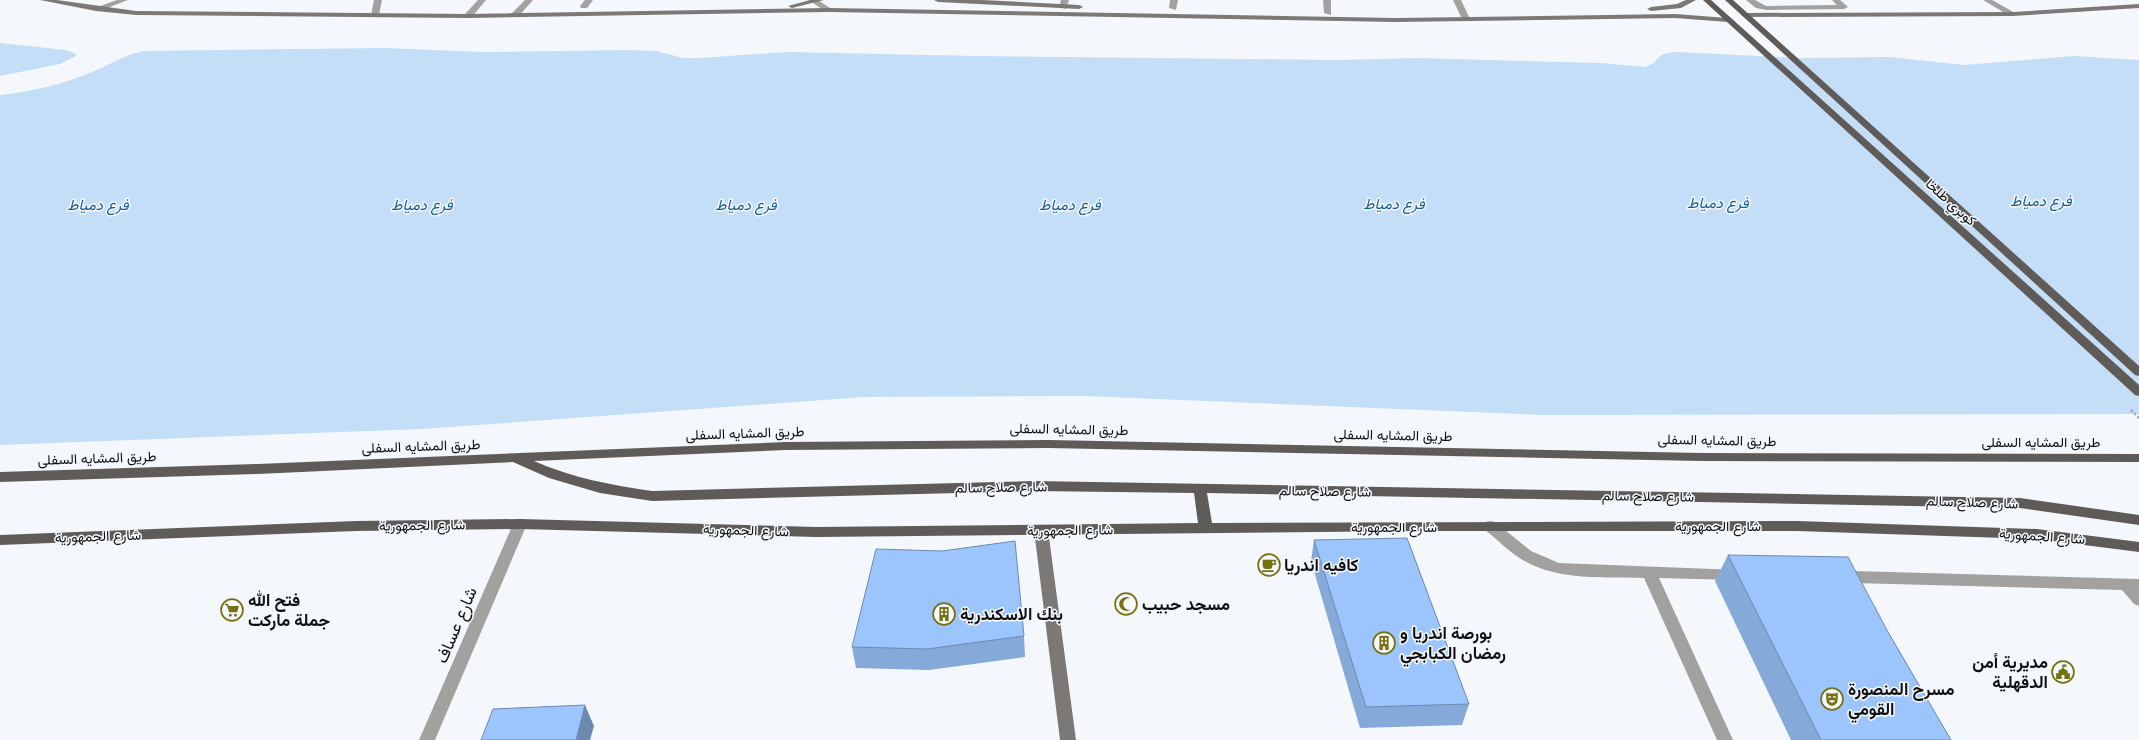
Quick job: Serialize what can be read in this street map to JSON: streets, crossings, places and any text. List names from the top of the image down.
{
  "streets": {
    "main road": [
      "كوبري طلخا",
      "طريق المشايه السفلى",
      "شارع صلاح سالم",
      "شارع الجمهورية"
    ],
    "street": ["شارع عساف"]
  },
  "crossings": [
    ["طريق المشايه السفلى", "شارع صلاح سالم"],
    ["شارع الجمهورية", "شارع عساف"]
  ],
  "water": ["فرع دمياط"],
  "places": {
    "cafe": ["كافيه اندريا"],
    "mosque": ["مسجد حبيب"],
    "supermarket": ["فتح الله جملة ماركت"],
    "building": ["بنك الاسكندرية", "بورصة اندريا و رمضان الكبابجي"],
    "public building": ["مديرية أمن الدقهلية"],
    "theatre": ["مسرح المنصورة القومي"]
  }
}
